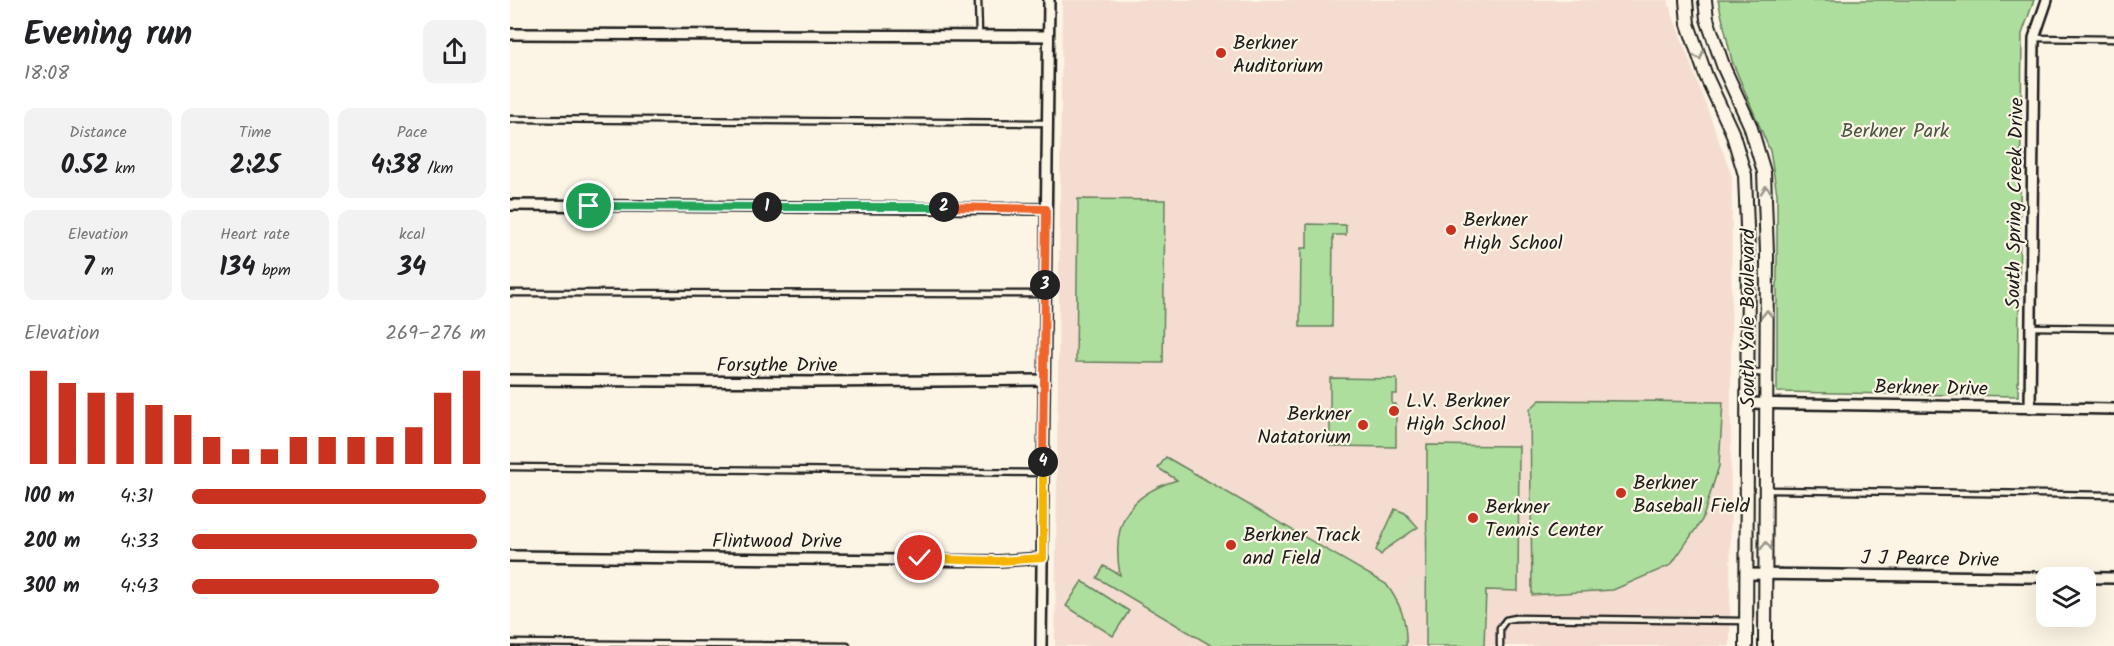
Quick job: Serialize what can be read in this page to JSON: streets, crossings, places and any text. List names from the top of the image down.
{
  "streets": {
    "street": [
      "South Spring Creek Drive",
      "South Yale Boulevard",
      "Forsythe Drive",
      "Berkner Drive",
      "Flintwood Drive",
      "J J Pearce Drive"
    ]
  },
  "crossings": [
    ["South Spring Creek Drive", "Berkner Drive"],
    ["South Yale Boulevard", "Berkner Drive"],
    ["South Yale Boulevard", "J J Pearce Drive"]
  ],
  "parks": ["Berkner Park"],
  "places": [
    "Berkner Auditorium",
    "Berkner High School",
    "L.V. Berkner High School",
    "Berkner Natatorium",
    "Berkner Baseball Field",
    "Berkner Tennis Center",
    "Berkner Track and Field"
  ],
  "page": {
    "heading": ["Evening run", "18:08"],
    "stats": [
      ["Distance", "0.52 km"],
      ["Time", "2:25"],
      ["Pace", "4:38 /km"],
      ["Elevation", "7 m"],
      ["Heart rate", "134 bpm"],
      ["kcal", "34"]
    ],
    "pins": [
      "1",
      "2",
      "3",
      "4"
    ],
    "chart": ["Elevation", "269–276 m"],
    "list": [
      {
        "name": "100 m",
        "note": "4:31"
      },
      {
        "name": "200 m",
        "note": "4:33"
      },
      {
        "name": "300 m",
        "note": "4:43"
      }
    ]
  }
}
